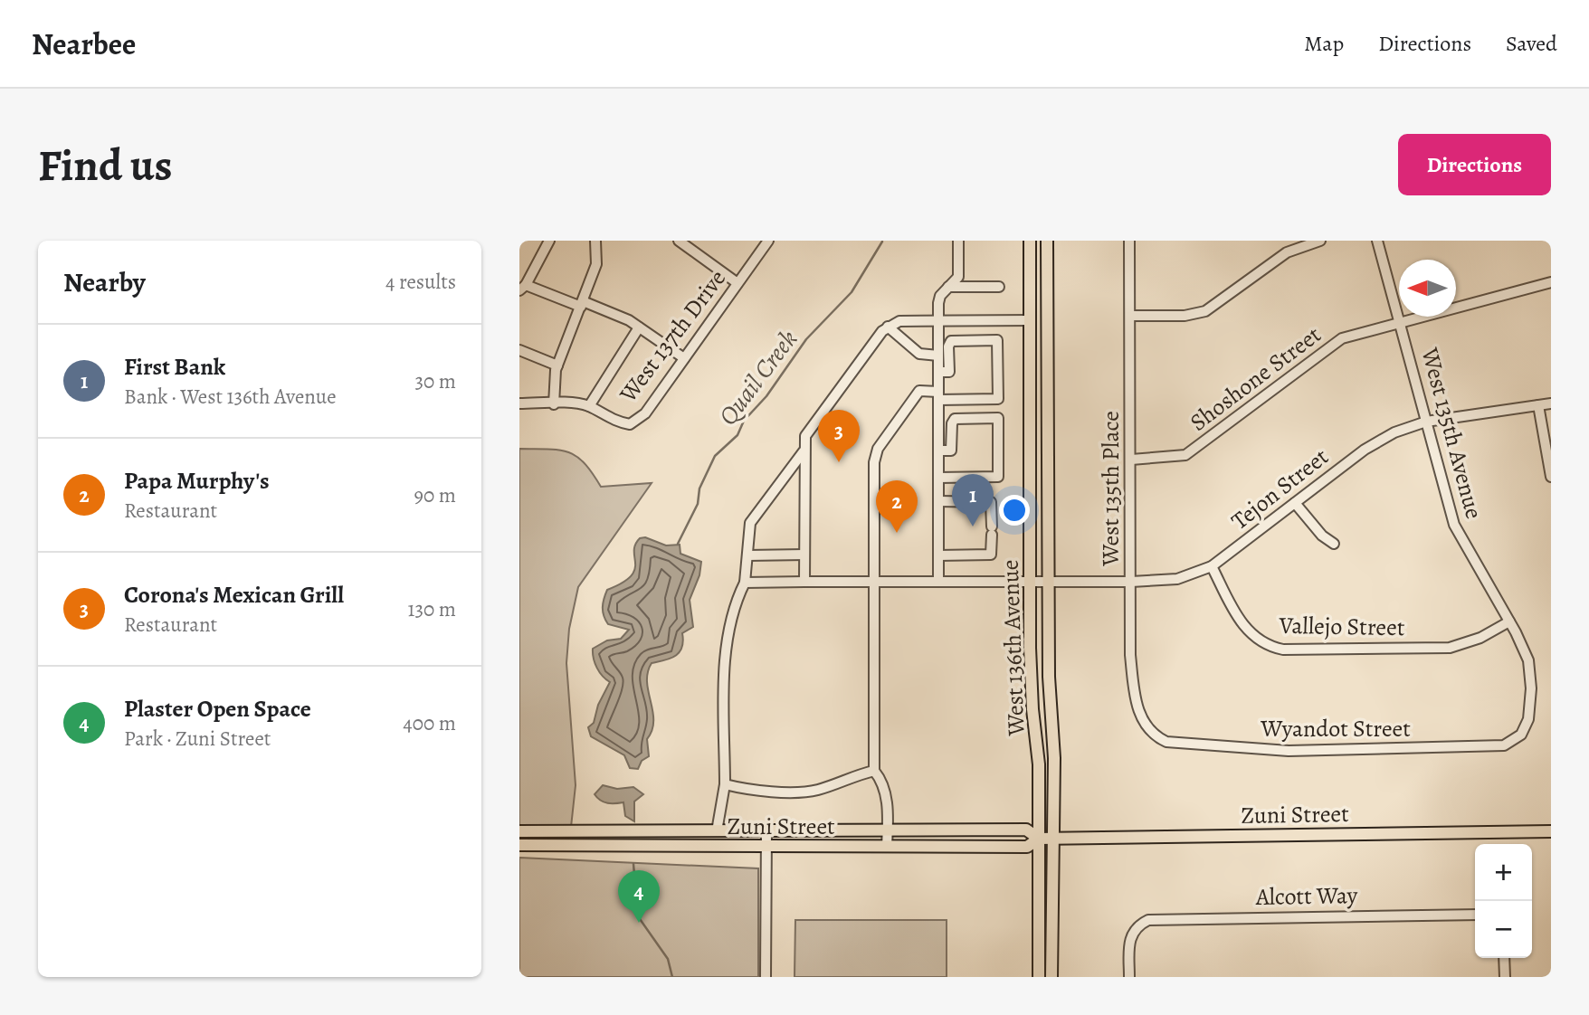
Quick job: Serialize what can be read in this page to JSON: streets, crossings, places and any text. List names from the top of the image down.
{
  "streets": {
    "main road": ["West 136th Avenue", "Zuni Street"],
    "street": [
      "West 137th Drive",
      "Shoshone Street",
      "West 135th Avenue",
      "West 135th Place",
      "Tejon Street",
      "Vallejo Street",
      "Wyandot Street",
      "Alcott Way"
    ]
  },
  "crossings": [
    ["Shoshone Street", "West 135th Avenue"],
    ["Shoshone Street", "West 135th Place"],
    ["West 135th Avenue", "Tejon Street"],
    ["West 135th Avenue", "Vallejo Street"],
    ["West 135th Avenue", "Wyandot Street"],
    ["West 135th Place", "Tejon Street"],
    ["West 135th Place", "Wyandot Street"],
    ["Tejon Street", "Vallejo Street"],
    ["Tejon Street", "West 136th Avenue"],
    ["West 136th Avenue", "Zuni Street"]
  ],
  "water": ["Quail Creek"],
  "north": "left",
  "page": {
    "header": "Nearbee",
    "nav": ["Map", "Directions", "Saved"],
    "buttons": "Directions",
    "title": "Find us",
    "heading": ["Nearby", "4 results"],
    "list": [
      {
        "mark": "1",
        "name": "First Bank",
        "note": "Bank · West 136th Avenue",
        "value": "30 m"
      },
      {
        "mark": "2",
        "name": "Papa Murphy's",
        "note": "Restaurant",
        "value": "90 m"
      },
      {
        "mark": "3",
        "name": "Corona's Mexican Grill",
        "note": "Restaurant",
        "value": "130 m"
      },
      {
        "mark": "4",
        "name": "Plaster Open Space",
        "note": "Park · Zuni Street",
        "value": "400 m"
      }
    ],
    "pins": [
      "3",
      "1",
      "2",
      "4"
    ],
    "map_buttons": ["+", "−"]
  }
}
